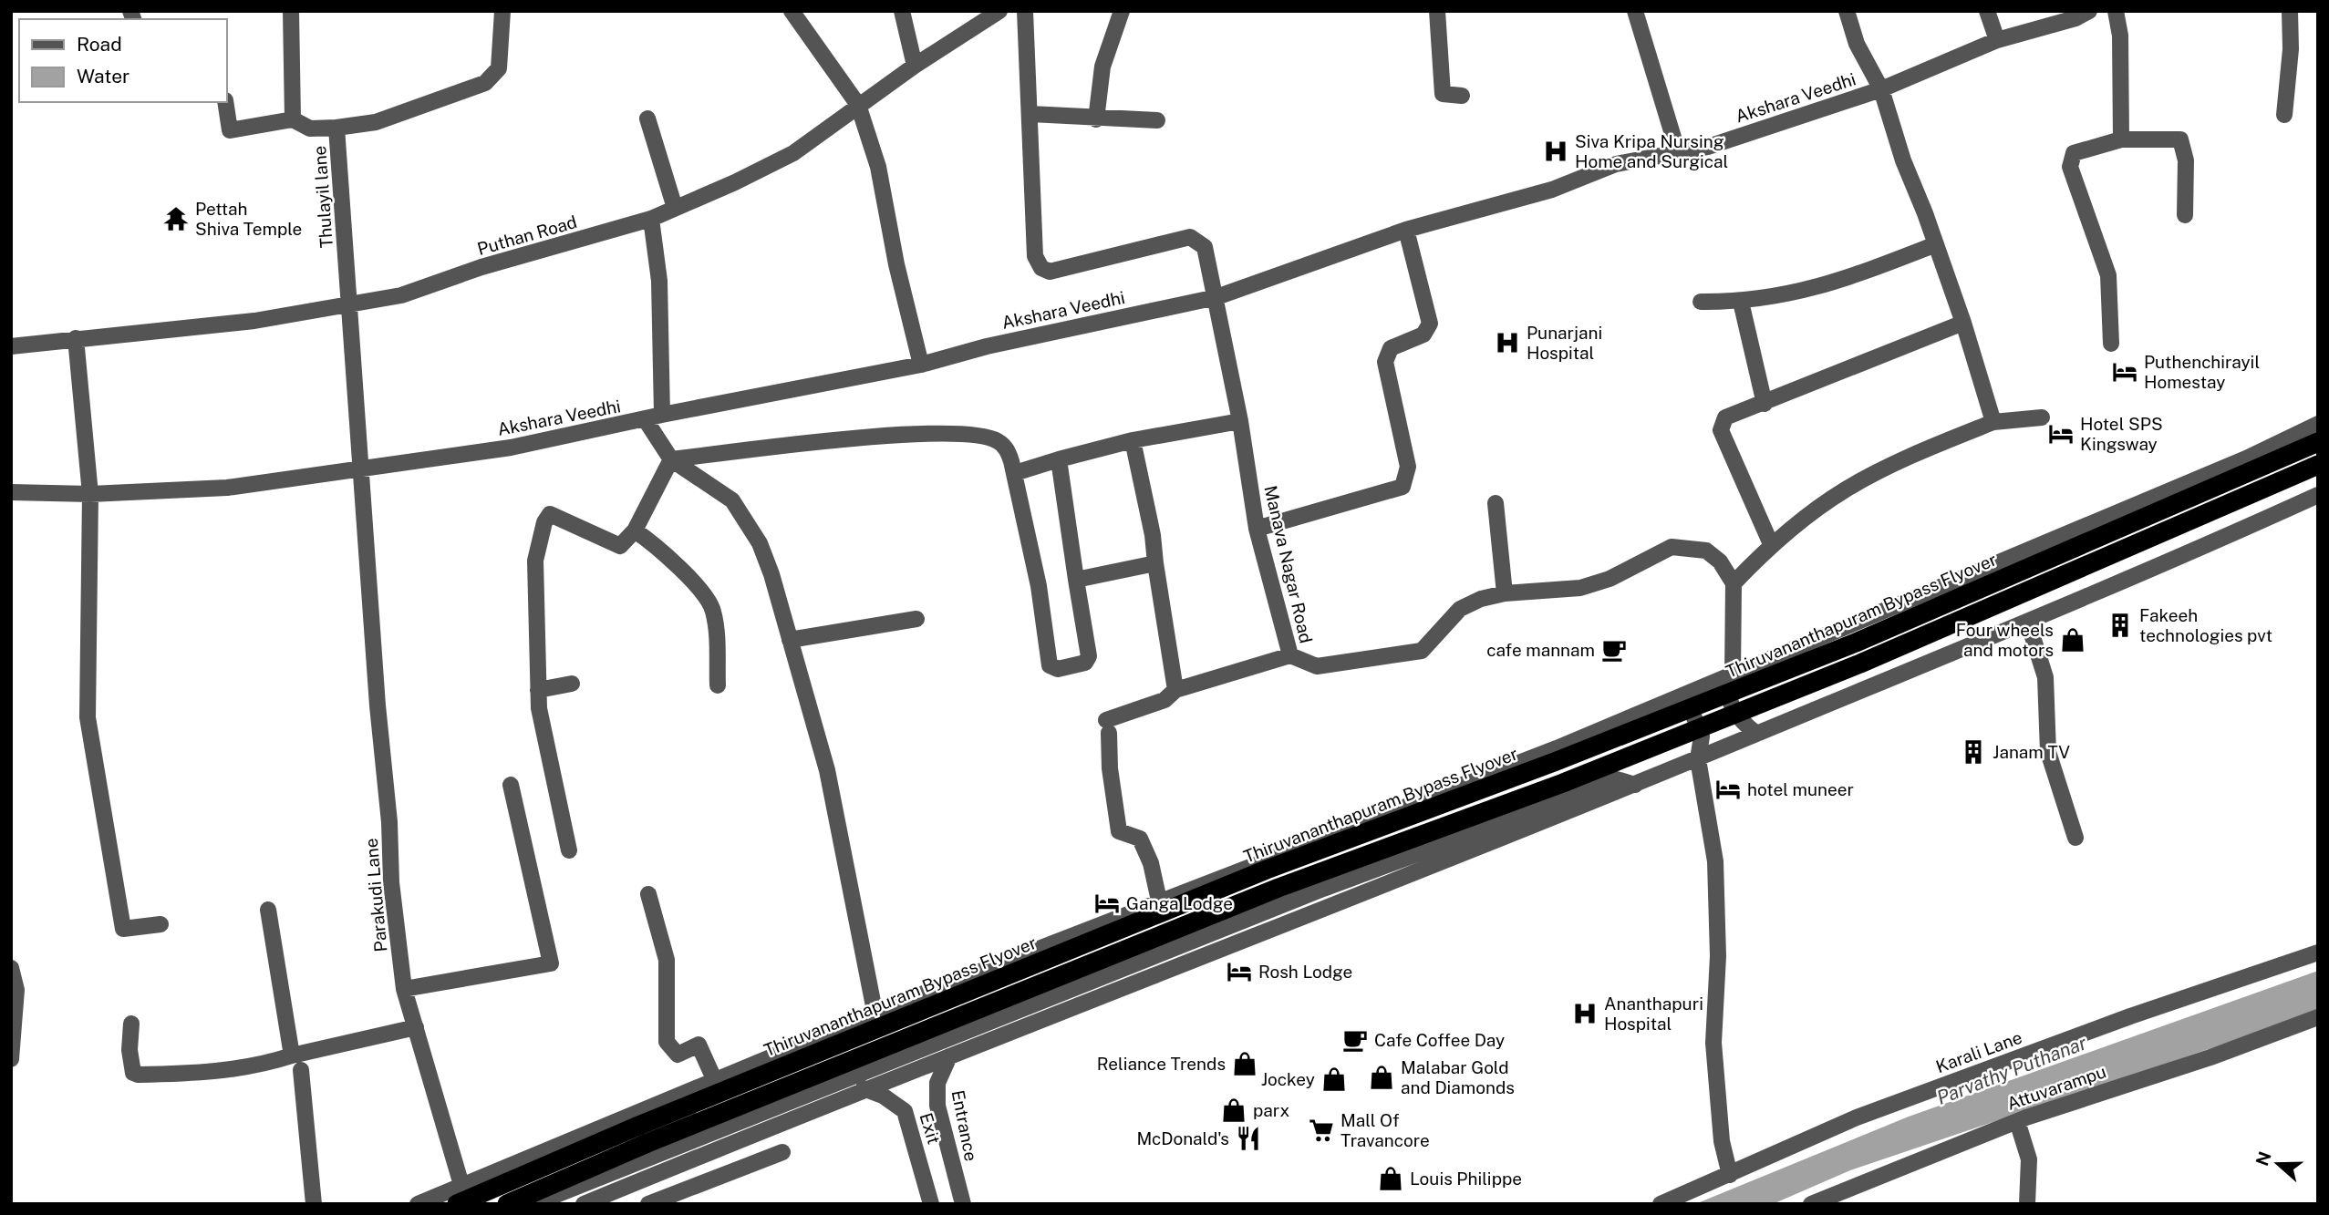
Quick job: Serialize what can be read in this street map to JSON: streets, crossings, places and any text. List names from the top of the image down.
{
  "streets": {
    "highway": ["Thiruvananthapuram Bypass Flyover"],
    "street": [
      "Akshara Veedhi",
      "Thulayil lane",
      "Puthan Road",
      "Manava Nagar Road",
      "Parakudi Lane",
      "Karali Lane",
      "Attuvarampu",
      "Entrance",
      "Exit"
    ]
  },
  "crossings": [
    ["Akshara Veedhi", "Thulayil lane"],
    ["Akshara Veedhi", "Manava Nagar Road"],
    ["Akshara Veedhi", "Parakudi Lane"],
    ["Thulayil lane", "Puthan Road"],
    ["Thulayil lane", "Parakudi Lane"],
    ["Thiruvananthapuram Bypass Flyover", "Parakudi Lane"]
  ],
  "water": ["Parvathy Puthanar"],
  "places": {
    "hospital": ["Siva Kripa Nursing Home and Surgical", "Punarjani Hospital", "Ananthapuri Hospital"],
    "temple": ["Pettah Shiva Temple"],
    "hotel": [
      "Puthenchirayil Homestay",
      "Hotel SPS Kingsway",
      "hotel muneer",
      "Ganga Lodge",
      "Rosh Lodge"
    ],
    "building": ["Fakeeh technologies pvt", "Janam TV"],
    "shop": [
      "Four wheels and motors",
      "Reliance Trends",
      "Malabar Gold and Diamonds",
      "Jockey",
      "parx",
      "Louis Philippe"
    ],
    "cafe": ["cafe mannam", "Cafe Coffee Day"],
    "supermarket": ["Mall Of Travancore"],
    "restaurant": ["McDonald's"]
  },
  "legend": ["Road", "Water"],
  "north": "left"
}
